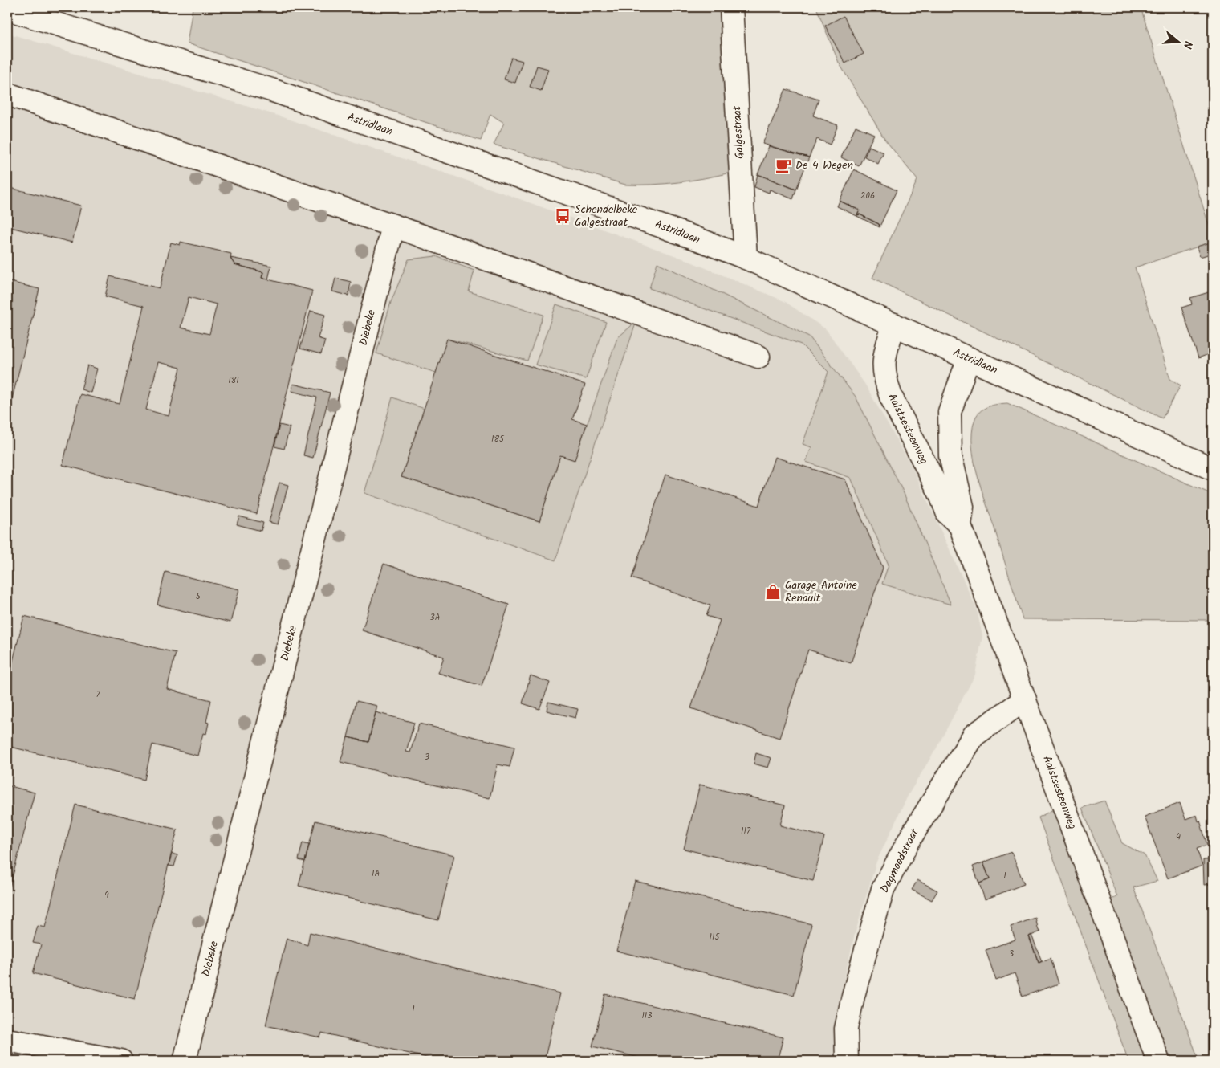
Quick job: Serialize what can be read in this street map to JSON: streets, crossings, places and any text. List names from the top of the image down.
{
  "streets": {
    "street": [
      "Astridlaan",
      "Galgestraat",
      "Diebeke",
      "Aalstsesteenweg",
      "Dagmoedstraat"
    ]
  },
  "crossings": [
    ["Astridlaan", "Galgestraat"],
    ["Astridlaan", "Aalstsesteenweg"],
    ["Aalstsesteenweg", "Dagmoedstraat"]
  ],
  "places": {
    "cafe": ["De 4 Wegen"],
    "bus stop": ["Schendelbeke Galgestraat"],
    "shop": ["Garage Antoine Renault"]
  },
  "house_numbers": [
    "206",
    "181",
    "185",
    "5",
    "3A",
    "7",
    "3",
    "117",
    "4",
    "1A",
    "1",
    "9",
    "115",
    "3",
    "1",
    "113"
  ],
  "north": "right"
}
